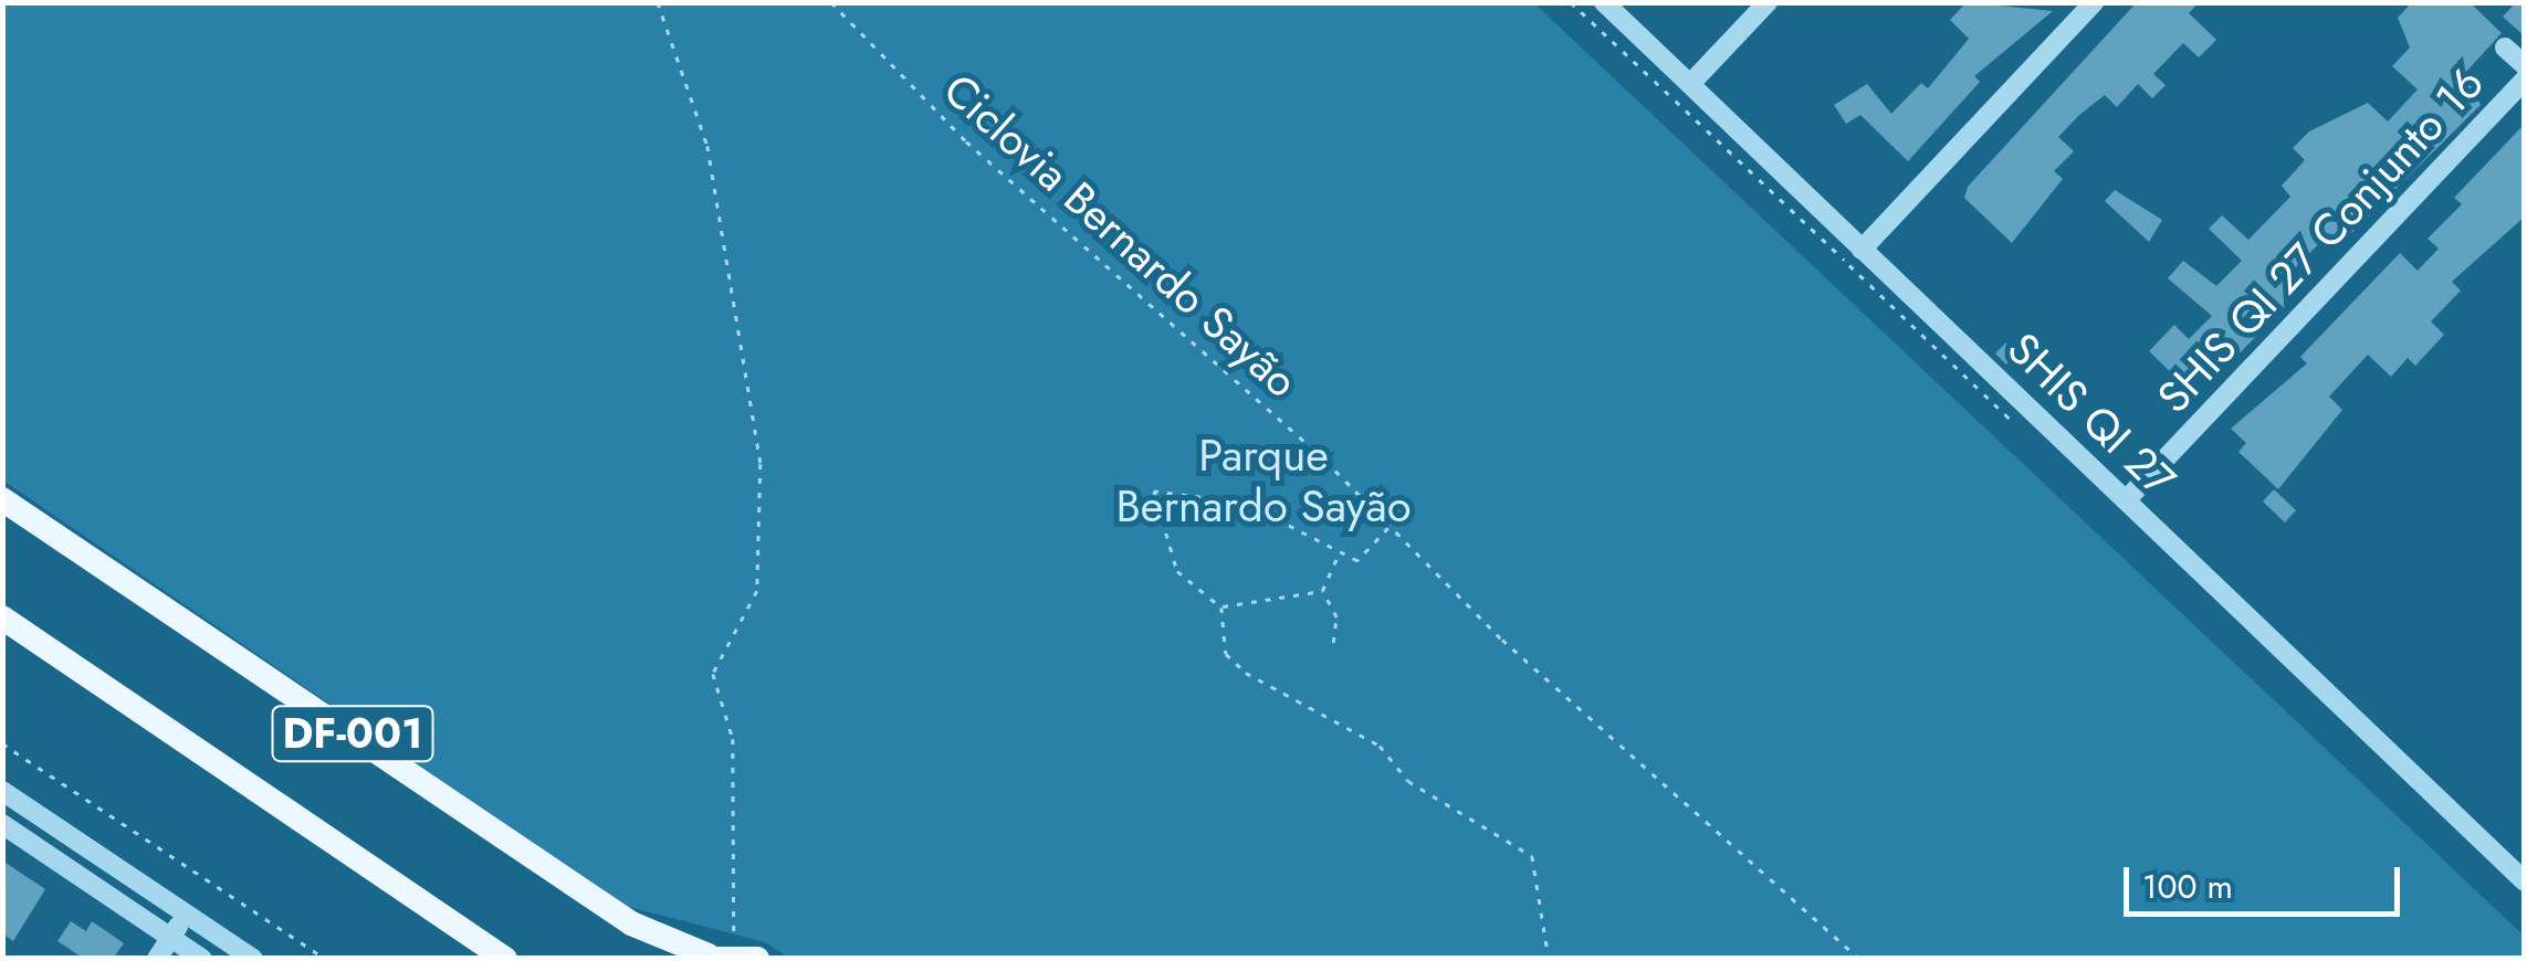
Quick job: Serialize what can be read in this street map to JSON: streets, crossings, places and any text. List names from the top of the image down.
{
  "streets": {
    "main road": ["DF-001"],
    "street": ["SHIS QI 27 Conjunto 16", "SHIS QI 27"],
    "path": ["Ciclovia Bernardo Sayão"]
  },
  "crossings": [
    ["SHIS QI 27 Conjunto 16", "SHIS QI 27"]
  ],
  "parks": ["Parque Bernardo Sayão"],
  "scale_bar": "100 m"
}
